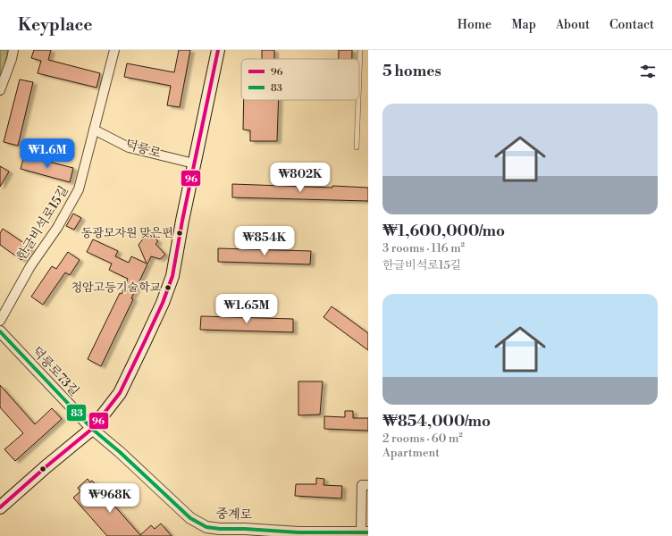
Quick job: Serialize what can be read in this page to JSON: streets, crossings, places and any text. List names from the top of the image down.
{
  "streets": {
    "street": [
      "덕릉로",
      "한글비석로15길",
      "덕릉로73길",
      "중계로"
    ]
  },
  "crossings": [
    ["덕릉로", "한글비석로15길"],
    ["덕릉로73길", "중계로"]
  ],
  "places": ["동광모자원 맞은편", "청암고등기술학교"],
  "lines": ["transit line 96", "transit line 83"],
  "legend": ["96", "83"],
  "page": {
    "header": "Keyplace",
    "nav": [
      "Home",
      "Map",
      "About",
      "Contact"
    ],
    "heading": "5 homes",
    "list": [
      {
        "name": "₩1,600,000/mo",
        "note": "3 rooms · 116 m² · 한글비석로15길"
      },
      {
        "name": "₩854,000/mo",
        "note": "2 rooms · 60 m² · Apartment"
      }
    ],
    "price": [
      "₩1.6M",
      "₩802K",
      "₩854K",
      "₩1.65M",
      "₩968K"
    ]
  }
}
